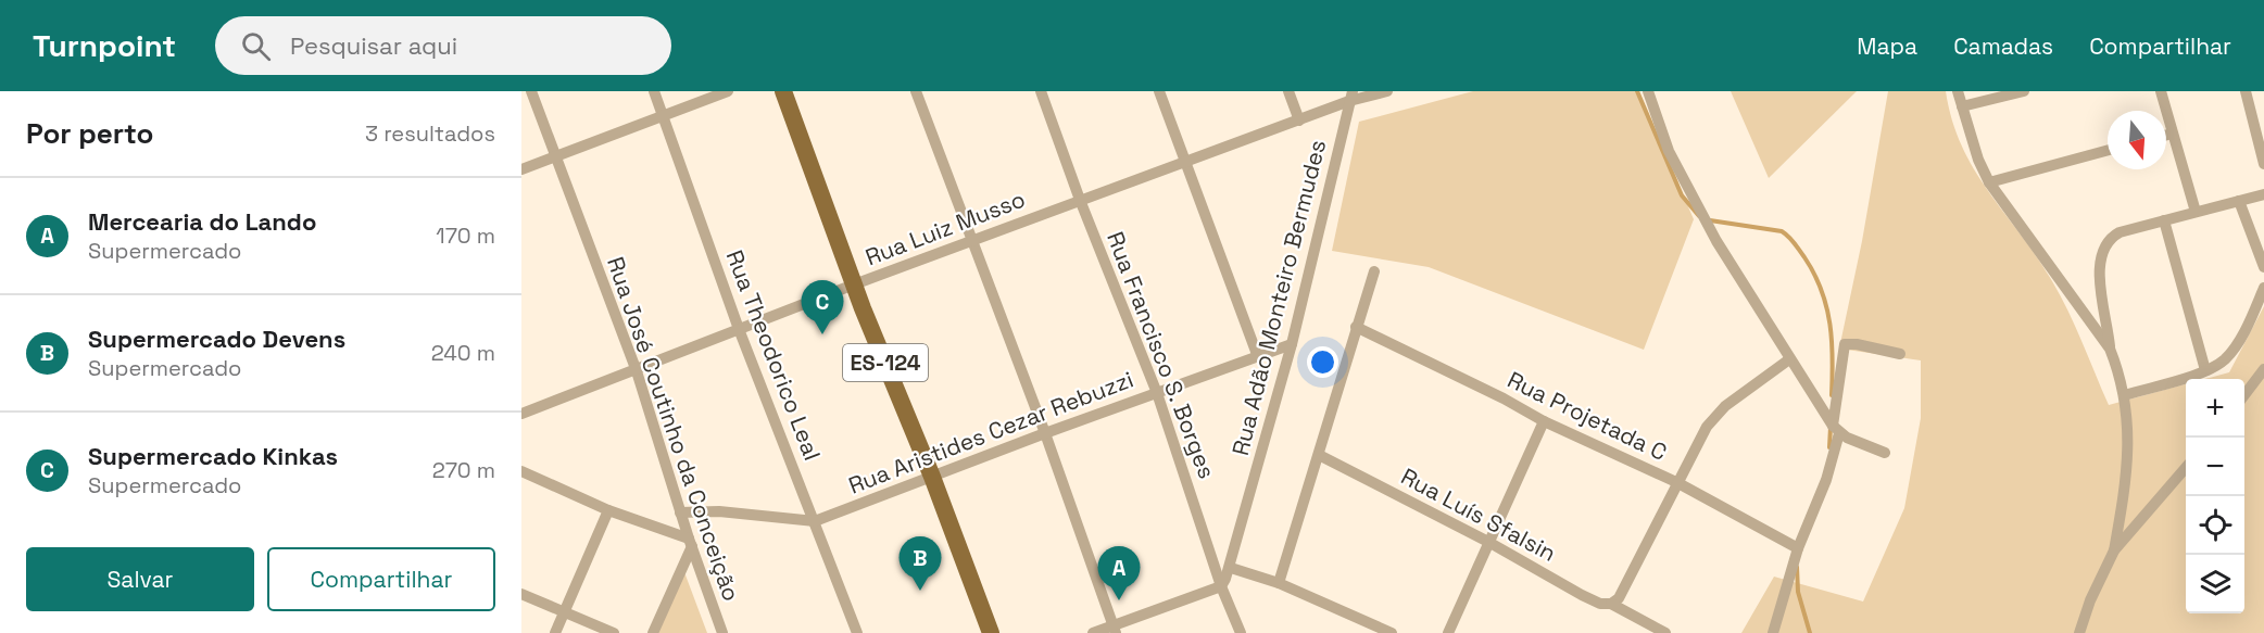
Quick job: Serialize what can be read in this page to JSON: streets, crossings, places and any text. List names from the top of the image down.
{
  "streets": {
    "main road": ["ES-124"],
    "street": [
      "Rua Luiz Musso",
      "Rua Adão Monteiro Bermudes",
      "Rua Theodorico Leal",
      "Rua Francisco S. Borges",
      "Rua Projetada C",
      "Rua José Coutinho da Conceição",
      "Rua Aristides Cezar Rebuzzi",
      "Rua Luís Sfalsin"
    ]
  },
  "crossings": [
    ["Rua Luiz Musso", "Rua Adão Monteiro Bermudes"],
    ["Rua Luiz Musso", "Rua Theodorico Leal"],
    ["Rua Luiz Musso", "Rua Francisco S. Borges"],
    ["Rua Luiz Musso", "ES-124"],
    ["Rua Luiz Musso", "Rua José Coutinho da Conceição"],
    ["Rua Adão Monteiro Bermudes", "Rua Francisco S. Borges"],
    ["Rua Adão Monteiro Bermudes", "Rua Aristides Cezar Rebuzzi"],
    ["Rua Theodorico Leal", "Rua Aristides Cezar Rebuzzi"],
    ["Rua Francisco S. Borges", "Rua Aristides Cezar Rebuzzi"],
    ["ES-124", "Rua Aristides Cezar Rebuzzi"]
  ],
  "north": "bottom",
  "page": {
    "header": "Turnpoint",
    "search": "Pesquisar aqui",
    "nav": ["Mapa", "Camadas", "Compartilhar"],
    "heading": ["Por perto", "3 resultados"],
    "list": [
      {
        "mark": "A",
        "name": "Mercearia do Lando",
        "note": "Supermercado",
        "value": "170 m"
      },
      {
        "mark": "B",
        "name": "Supermercado Devens",
        "note": "Supermercado",
        "value": "240 m"
      },
      {
        "mark": "C",
        "name": "Supermercado Kinkas",
        "note": "Supermercado",
        "value": "270 m"
      }
    ],
    "pins": ["C", "B", "A"],
    "map_buttons": ["+", "−"],
    "buttons": ["Salvar", "Compartilhar"]
  }
}
